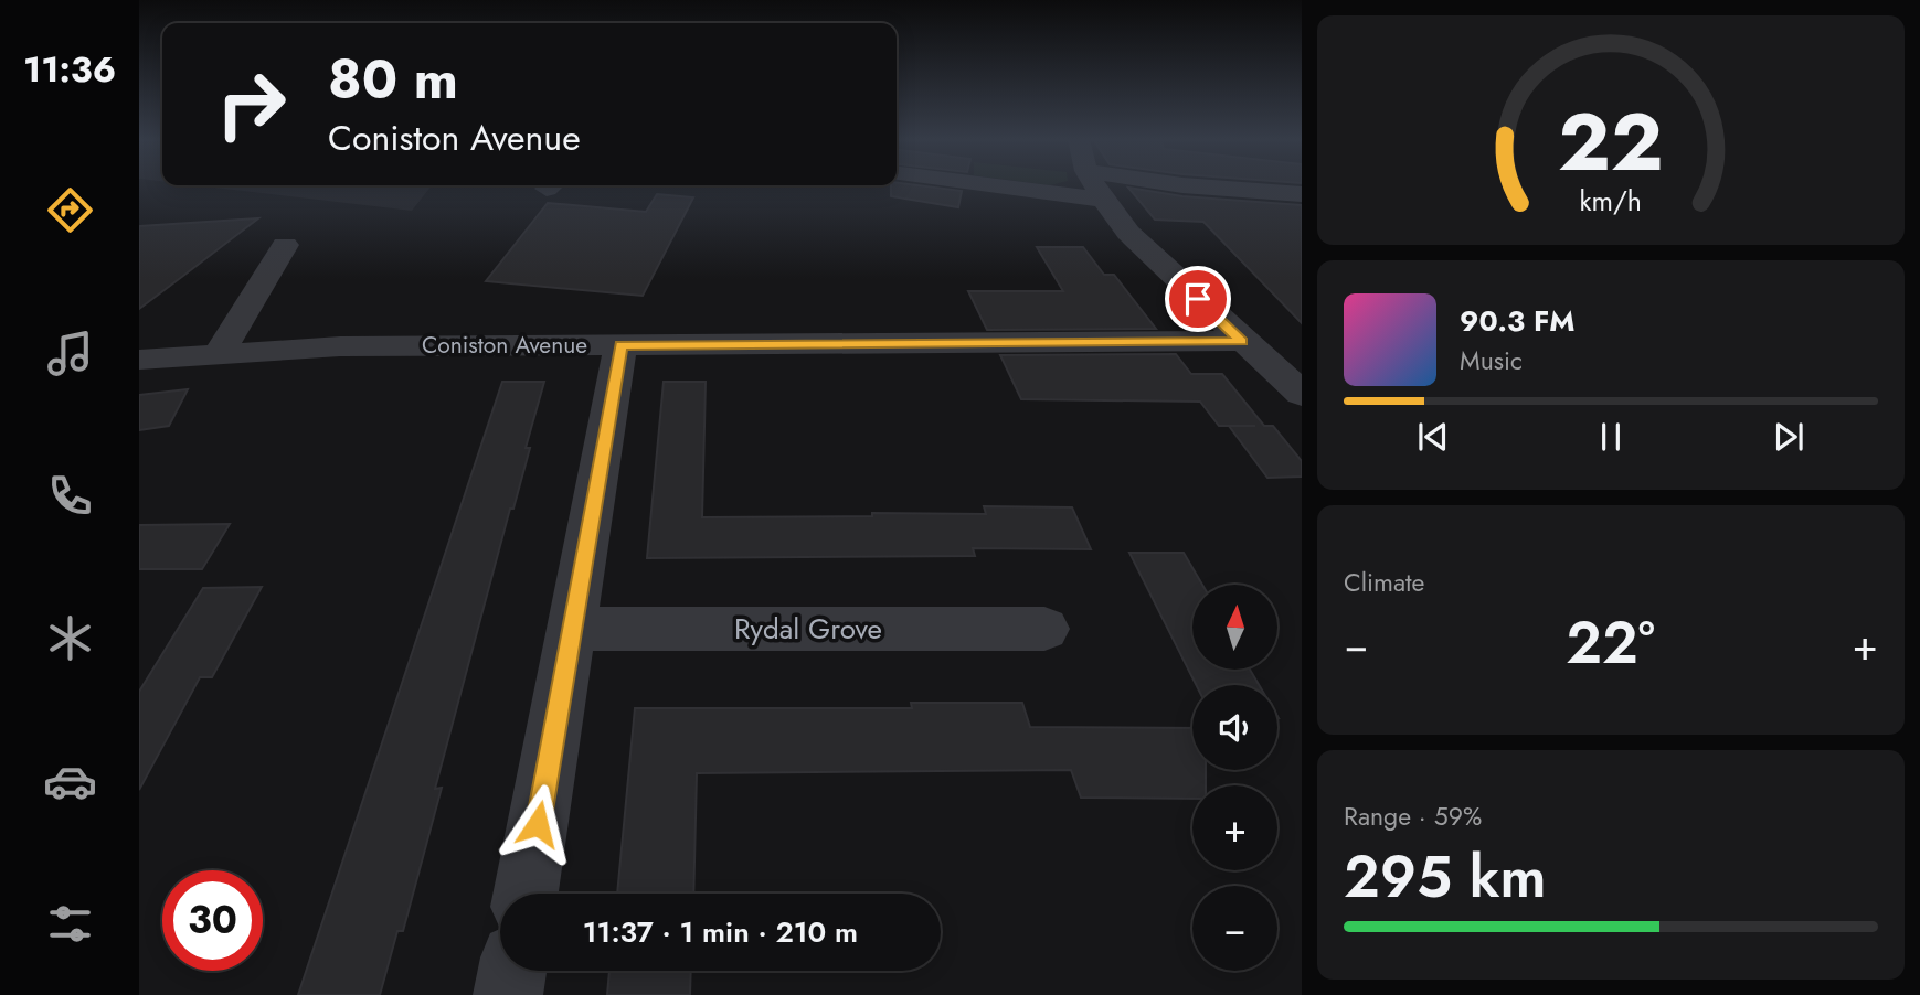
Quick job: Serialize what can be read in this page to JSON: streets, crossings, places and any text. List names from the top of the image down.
{
  "streets": {
    "street": ["Coniston Avenue", "Rydal Grove"]
  },
  "north": "top",
  "page": {
    "tabs": "11:36",
    "turn": ["80 m", "Coniston Avenue"],
    "song": ["90.3 FM", "Music"],
    "tile": [
      "Climate",
      ["Range · 59%", "295 km"]
    ],
    "map_buttons": ["+", "−"],
    "heat": ["−", "22°", "+"],
    "limit": "30",
    "trip": "11:37 · 1 min · 210 m",
    "gauge": ["22", "km/h"]
  }
}
